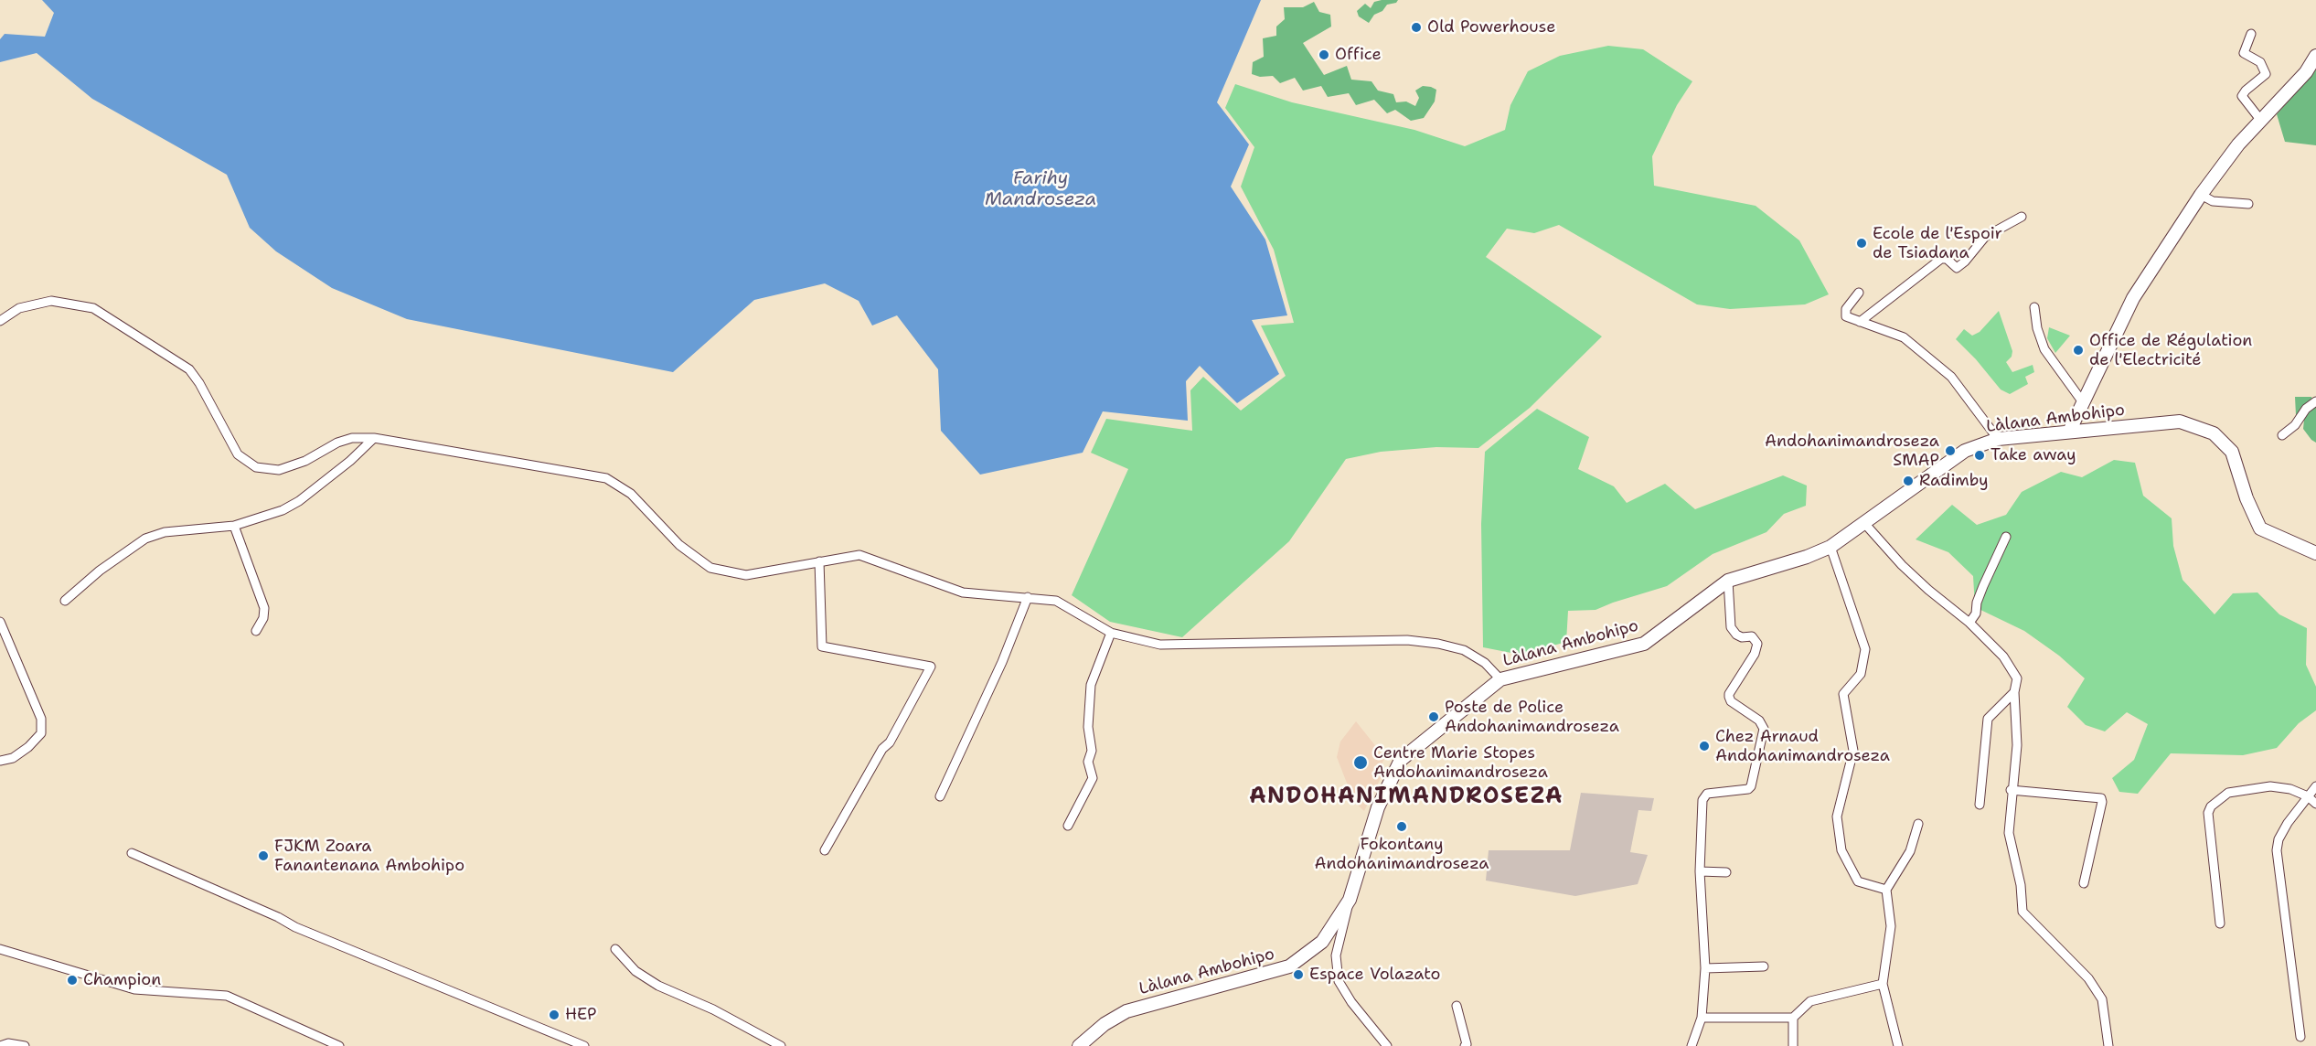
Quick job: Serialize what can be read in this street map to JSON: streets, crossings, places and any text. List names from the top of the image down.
{
  "streets": {
    "street": ["Làlana Ambohipo"]
  },
  "districts": ["ANDOHANIMANDROSEZA"],
  "water": ["Farihy Mandroseza"],
  "places": [
    "Old Powerhouse",
    "Office",
    "Ecole de l'Espoir de Tsiadana",
    "Office de Régulation de l'Electricité",
    "Andohanimandroseza SMAP",
    "Take away",
    "Radimby",
    "Poste de Police Andohanimandroseza",
    "Chez Arnaud Andohanimandroseza",
    "Centre Marie Stopes Andohanimandroseza",
    "Fokontany Andohanimandroseza",
    "FJKM Zoara Fanantenana Ambohipo",
    "Espace Volazato",
    "Champion",
    "HEP"
  ]
}
